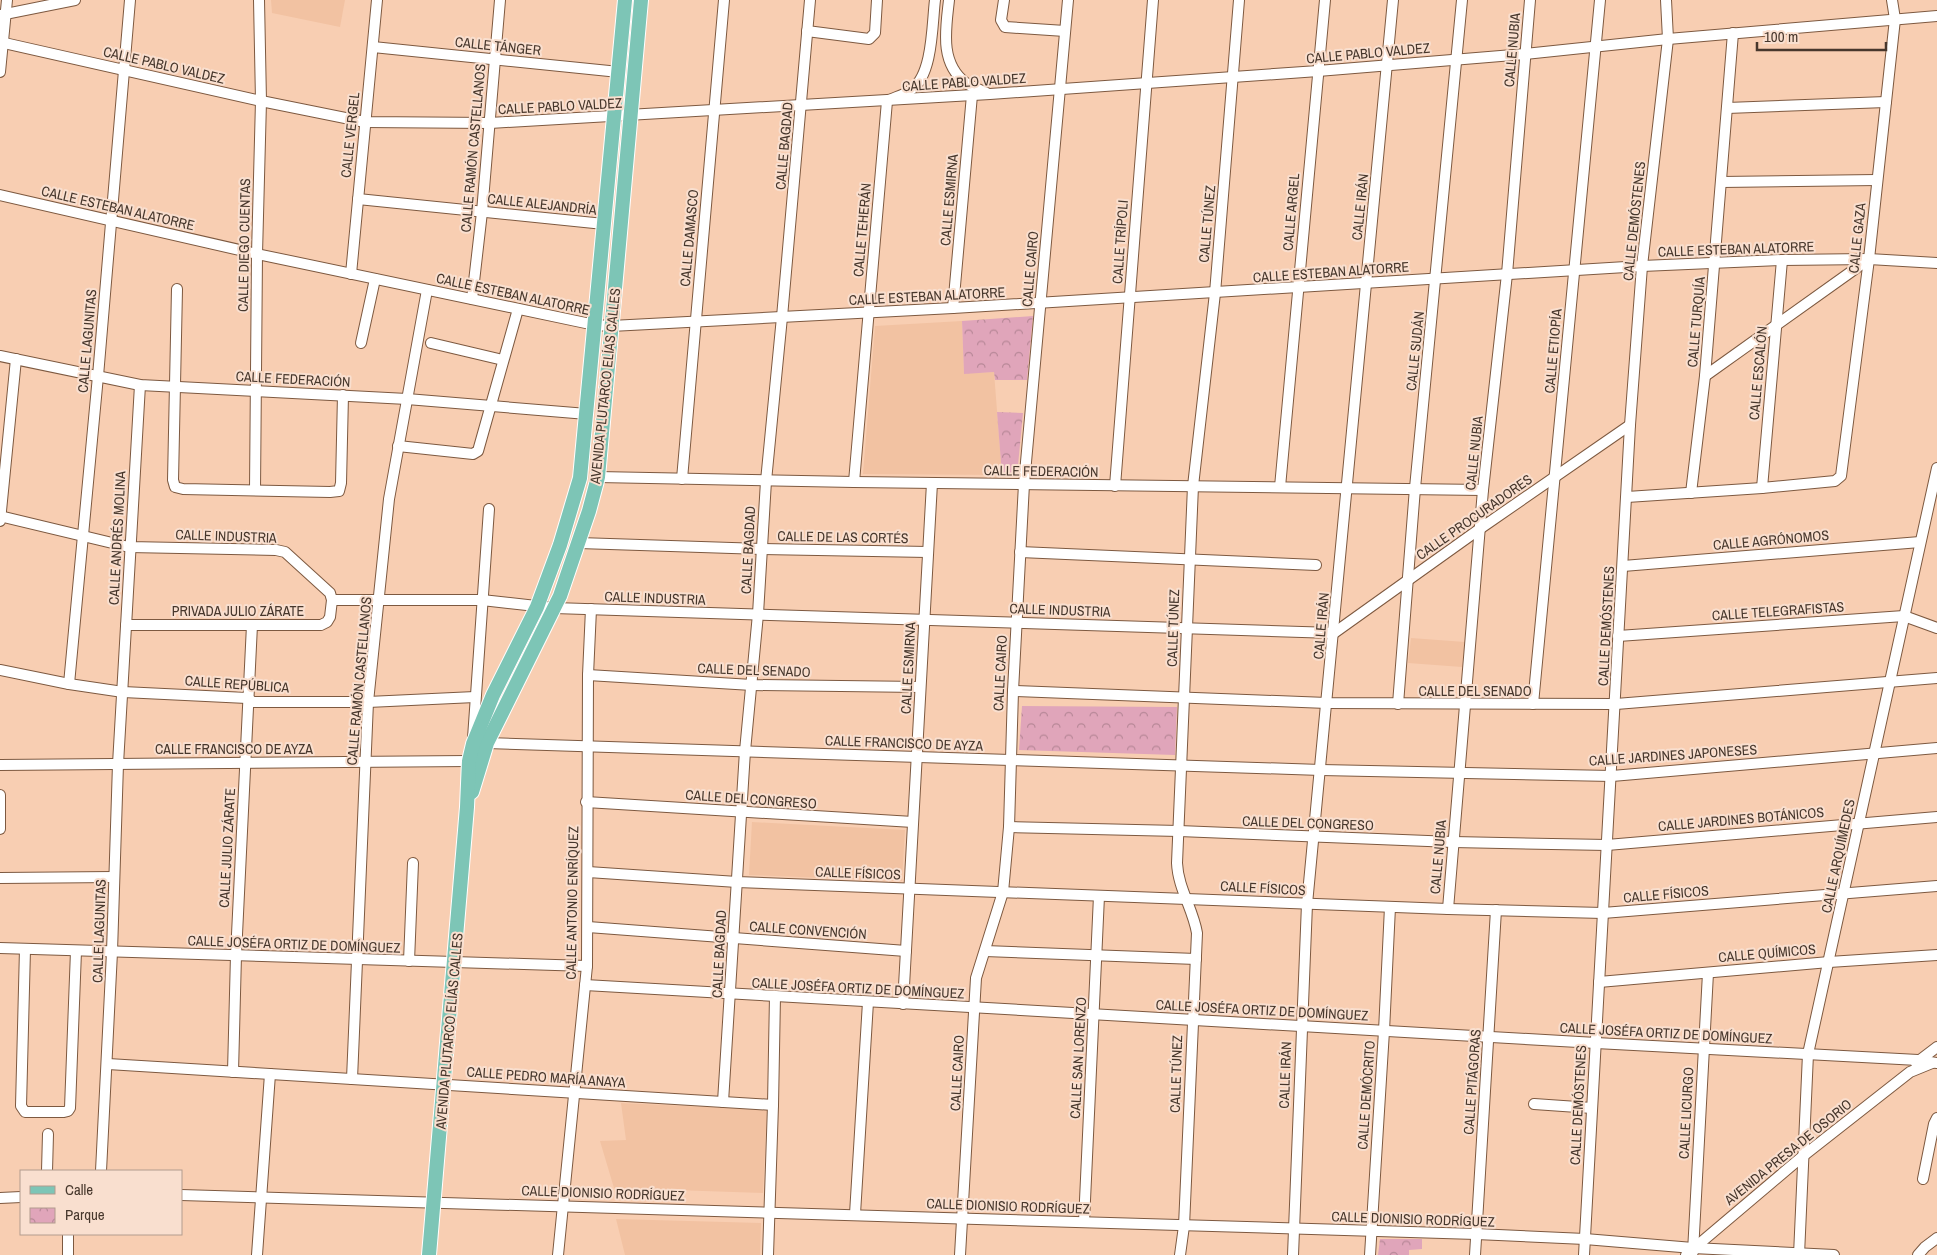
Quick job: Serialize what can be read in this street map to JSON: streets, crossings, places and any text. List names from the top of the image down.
{
  "streets": {
    "main road": ["AVENIDA PLUTARCO ELÍAS CALLES"],
    "street": [
      "CALLE TÁNGER",
      "CALLE NUBIA",
      "CALLE PABLO VALDEZ",
      "CALLE VERGEL",
      "CALLE BAGDAD",
      "CALLE RAMÓN CASTELLANOS",
      "CALLE ESMIRNA",
      "CALLE ALEJANDRÍA",
      "CALLE IRÁN",
      "CALLE ESTEBAN ALATORRE",
      "CALLE ARGEL",
      "CALLE DEMÓSTENES",
      "CALLE TÚNEZ",
      "CALLE TEHERÁN",
      "CALLE DAMASCO",
      "CALLE GAZA",
      "CALLE TRÍPOLI",
      "CALLE DIEGO CUENTAS",
      "CALLE CAIRO",
      "CALLE TURQUÍA",
      "CALLE LAGUNITAS",
      "CALLE SUDÁN",
      "CALLE ETIOPÍA",
      "CALLE ESCALÓN",
      "CALLE FEDERACIÓN",
      "CALLE PROCURADORES",
      "CALLE INDUSTRIA",
      "CALLE DE LAS CORTÉS",
      "CALLE ANDRÉS MOLINA",
      "CALLE AGRÓNOMOS",
      "PRIVADA JULIO ZÁRATE",
      "CALLE TELEGRAFISTAS",
      "CALLE DEL SENADO",
      "CALLE REPÚBLICA",
      "CALLE FRANCISCO DE AYZA",
      "CALLE JARDINES JAPONESES",
      "CALLE DEL CONGRESO",
      "CALLE JARDINES BOTÁNICOS",
      "CALLE JULIO ZÁRATE",
      "CALLE ARQUÍMEDES",
      "CALLE FÍSICOS",
      "CALLE ANTONIO ENRÍQUEZ",
      "CALLE CONVENCIÓN",
      "CALLE JOSÉFA ORTIZ DE DOMÍNGUEZ",
      "CALLE QUÍMICOS",
      "CALLE SAN LORENZO",
      "CALLE PEDRO MARÍA ANAYA",
      "CALLE PITÁGORAS",
      "CALLE DEMÓCRITO",
      "CALLE LICURGO",
      "AVENIDA PRESA DE OSORIO",
      "CALLE DIONISIO RODRÍGUEZ"
    ]
  },
  "crossings": [
    ["CALLE TÁNGER", "CALLE VERGEL"],
    ["CALLE TÁNGER", "CALLE RAMÓN CASTELLANOS"],
    ["CALLE TÁNGER", "AVENIDA PLUTARCO ELÍAS CALLES"],
    ["CALLE NUBIA", "CALLE PABLO VALDEZ"],
    ["CALLE NUBIA", "CALLE ESTEBAN ALATORRE"],
    ["CALLE NUBIA", "CALLE FEDERACIÓN"],
    ["CALLE NUBIA", "CALLE PROCURADORES"],
    ["CALLE NUBIA", "CALLE DEL SENADO"],
    ["CALLE NUBIA", "CALLE JARDINES JAPONESES"],
    ["CALLE NUBIA", "CALLE DEL CONGRESO"],
    ["CALLE NUBIA", "CALLE FÍSICOS"],
    ["CALLE PABLO VALDEZ", "CALLE VERGEL"],
    ["CALLE PABLO VALDEZ", "CALLE BAGDAD"],
    ["CALLE PABLO VALDEZ", "CALLE RAMÓN CASTELLANOS"],
    ["CALLE PABLO VALDEZ", "CALLE ESMIRNA"],
    ["CALLE PABLO VALDEZ", "CALLE IRÁN"],
    ["CALLE PABLO VALDEZ", "CALLE ARGEL"],
    ["CALLE PABLO VALDEZ", "CALLE DEMÓSTENES"],
    ["CALLE PABLO VALDEZ", "CALLE TÚNEZ"],
    ["CALLE PABLO VALDEZ", "CALLE TEHERÁN"],
    ["CALLE PABLO VALDEZ", "CALLE DAMASCO"],
    ["CALLE PABLO VALDEZ", "CALLE GAZA"],
    ["CALLE PABLO VALDEZ", "CALLE TRÍPOLI"],
    ["CALLE PABLO VALDEZ", "CALLE DIEGO CUENTAS"],
    ["CALLE PABLO VALDEZ", "CALLE CAIRO"],
    ["CALLE PABLO VALDEZ", "CALLE TURQUÍA"],
    ["CALLE PABLO VALDEZ", "CALLE LAGUNITAS"],
    ["CALLE PABLO VALDEZ", "CALLE SUDÁN"],
    ["CALLE PABLO VALDEZ", "CALLE ETIOPÍA"],
    ["CALLE PABLO VALDEZ", "AVENIDA PLUTARCO ELÍAS CALLES"],
    ["CALLE VERGEL", "CALLE ALEJANDRÍA"],
    ["CALLE VERGEL", "CALLE ESTEBAN ALATORRE"],
    ["CALLE BAGDAD", "CALLE ESTEBAN ALATORRE"],
    ["CALLE BAGDAD", "CALLE FEDERACIÓN"],
    ["CALLE BAGDAD", "CALLE INDUSTRIA"],
    ["CALLE BAGDAD", "CALLE DE LAS CORTÉS"],
    ["CALLE BAGDAD", "CALLE DEL SENADO"],
    ["CALLE BAGDAD", "CALLE FRANCISCO DE AYZA"],
    ["CALLE BAGDAD", "CALLE DEL CONGRESO"],
    ["CALLE BAGDAD", "CALLE FÍSICOS"],
    ["CALLE BAGDAD", "CALLE CONVENCIÓN"],
    ["CALLE BAGDAD", "CALLE JOSÉFA ORTIZ DE DOMÍNGUEZ"],
    ["CALLE BAGDAD", "CALLE PEDRO MARÍA ANAYA"],
    ["CALLE RAMÓN CASTELLANOS", "CALLE ALEJANDRÍA"],
    ["CALLE RAMÓN CASTELLANOS", "CALLE ESTEBAN ALATORRE"],
    ["CALLE RAMÓN CASTELLANOS", "CALLE FEDERACIÓN"],
    ["CALLE RAMÓN CASTELLANOS", "CALLE INDUSTRIA"],
    ["CALLE RAMÓN CASTELLANOS", "CALLE REPÚBLICA"],
    ["CALLE RAMÓN CASTELLANOS", "CALLE FRANCISCO DE AYZA"],
    ["CALLE RAMÓN CASTELLANOS", "CALLE JOSÉFA ORTIZ DE DOMÍNGUEZ"],
    ["CALLE RAMÓN CASTELLANOS", "CALLE PEDRO MARÍA ANAYA"],
    ["CALLE ESMIRNA", "CALLE ESTEBAN ALATORRE"],
    ["CALLE ESMIRNA", "CALLE FEDERACIÓN"],
    ["CALLE ESMIRNA", "CALLE INDUSTRIA"],
    ["CALLE ESMIRNA", "CALLE DE LAS CORTÉS"],
    ["CALLE ESMIRNA", "CALLE DEL SENADO"],
    ["CALLE ESMIRNA", "CALLE FRANCISCO DE AYZA"],
    ["CALLE ESMIRNA", "CALLE DEL CONGRESO"],
    ["CALLE ESMIRNA", "CALLE FÍSICOS"],
    ["CALLE ESMIRNA", "CALLE CONVENCIÓN"],
    ["CALLE ESMIRNA", "CALLE JOSÉFA ORTIZ DE DOMÍNGUEZ"],
    ["CALLE ALEJANDRÍA", "AVENIDA PLUTARCO ELÍAS CALLES"],
    ["CALLE IRÁN", "CALLE ESTEBAN ALATORRE"],
    ["CALLE IRÁN", "CALLE FEDERACIÓN"],
    ["CALLE IRÁN", "CALLE PROCURADORES"],
    ["CALLE IRÁN", "CALLE INDUSTRIA"],
    ["CALLE IRÁN", "CALLE DEL SENADO"],
    ["CALLE IRÁN", "CALLE FRANCISCO DE AYZA"],
    ["CALLE IRÁN", "CALLE JARDINES JAPONESES"],
    ["CALLE IRÁN", "CALLE DEL CONGRESO"],
    ["CALLE IRÁN", "CALLE FÍSICOS"],
    ["CALLE IRÁN", "CALLE JOSÉFA ORTIZ DE DOMÍNGUEZ"],
    ["CALLE IRÁN", "CALLE DIONISIO RODRÍGUEZ"],
    ["CALLE ESTEBAN ALATORRE", "CALLE ARGEL"],
    ["CALLE ESTEBAN ALATORRE", "CALLE DEMÓSTENES"],
    ["CALLE ESTEBAN ALATORRE", "CALLE TÚNEZ"],
    ["CALLE ESTEBAN ALATORRE", "CALLE TEHERÁN"],
    ["CALLE ESTEBAN ALATORRE", "CALLE DAMASCO"],
    ["CALLE ESTEBAN ALATORRE", "CALLE GAZA"],
    ["CALLE ESTEBAN ALATORRE", "CALLE TRÍPOLI"],
    ["CALLE ESTEBAN ALATORRE", "CALLE DIEGO CUENTAS"],
    ["CALLE ESTEBAN ALATORRE", "CALLE CAIRO"],
    ["CALLE ESTEBAN ALATORRE", "CALLE TURQUÍA"],
    ["CALLE ESTEBAN ALATORRE", "CALLE LAGUNITAS"],
    ["CALLE ESTEBAN ALATORRE", "CALLE SUDÁN"],
    ["CALLE ESTEBAN ALATORRE", "CALLE ETIOPÍA"],
    ["CALLE ESTEBAN ALATORRE", "CALLE ESCALÓN"],
    ["CALLE ESTEBAN ALATORRE", "AVENIDA PLUTARCO ELÍAS CALLES"],
    ["CALLE ARGEL", "CALLE FEDERACIÓN"],
    ["CALLE DEMÓSTENES", "CALLE PROCURADORES"],
    ["CALLE DEMÓSTENES", "CALLE AGRÓNOMOS"],
    ["CALLE DEMÓSTENES", "CALLE TELEGRAFISTAS"],
    ["CALLE DEMÓSTENES", "CALLE DEL SENADO"],
    ["CALLE DEMÓSTENES", "CALLE JARDINES JAPONESES"],
    ["CALLE DEMÓSTENES", "CALLE DEL CONGRESO"],
    ["CALLE DEMÓSTENES", "CALLE JARDINES BOTÁNICOS"],
    ["CALLE DEMÓSTENES", "CALLE FÍSICOS"],
    ["CALLE DEMÓSTENES", "CALLE JOSÉFA ORTIZ DE DOMÍNGUEZ"],
    ["CALLE DEMÓSTENES", "CALLE QUÍMICOS"],
    ["CALLE DEMÓSTENES", "CALLE DIONISIO RODRÍGUEZ"],
    ["CALLE TÚNEZ", "CALLE FEDERACIÓN"],
    ["CALLE TÚNEZ", "CALLE INDUSTRIA"],
    ["CALLE TÚNEZ", "CALLE DEL SENADO"],
    ["CALLE TÚNEZ", "CALLE FRANCISCO DE AYZA"],
    ["CALLE TÚNEZ", "CALLE DEL CONGRESO"],
    ["CALLE TÚNEZ", "CALLE FÍSICOS"],
    ["CALLE TÚNEZ", "CALLE JOSÉFA ORTIZ DE DOMÍNGUEZ"],
    ["CALLE TÚNEZ", "CALLE DIONISIO RODRÍGUEZ"],
    ["CALLE TEHERÁN", "CALLE FEDERACIÓN"],
    ["CALLE DAMASCO", "CALLE FEDERACIÓN"],
    ["CALLE GAZA", "CALLE ESCALÓN"],
    ["CALLE TRÍPOLI", "CALLE FEDERACIÓN"],
    ["CALLE DIEGO CUENTAS", "CALLE FEDERACIÓN"],
    ["CALLE CAIRO", "CALLE FEDERACIÓN"],
    ["CALLE CAIRO", "CALLE INDUSTRIA"],
    ["CALLE CAIRO", "CALLE DEL SENADO"],
    ["CALLE CAIRO", "CALLE FRANCISCO DE AYZA"],
    ["CALLE CAIRO", "CALLE DEL CONGRESO"],
    ["CALLE CAIRO", "CALLE FÍSICOS"],
    ["CALLE CAIRO", "CALLE JOSÉFA ORTIZ DE DOMÍNGUEZ"],
    ["CALLE CAIRO", "CALLE DIONISIO RODRÍGUEZ"],
    ["CALLE LAGUNITAS", "CALLE FEDERACIÓN"],
    ["CALLE LAGUNITAS", "CALLE INDUSTRIA"],
    ["CALLE LAGUNITAS", "CALLE ANDRÉS MOLINA"],
    ["CALLE LAGUNITAS", "CALLE REPÚBLICA"],
    ["CALLE LAGUNITAS", "CALLE FRANCISCO DE AYZA"],
    ["CALLE LAGUNITAS", "CALLE JOSÉFA ORTIZ DE DOMÍNGUEZ"],
    ["CALLE LAGUNITAS", "CALLE PEDRO MARÍA ANAYA"],
    ["CALLE SUDÁN", "CALLE FEDERACIÓN"],
    ["CALLE SUDÁN", "CALLE PROCURADORES"],
    ["CALLE SUDÁN", "CALLE DEL SENADO"],
    ["CALLE ETIOPÍA", "CALLE PROCURADORES"],
    ["CALLE ETIOPÍA", "CALLE DEL SENADO"],
    ["CALLE FEDERACIÓN", "AVENIDA PLUTARCO ELÍAS CALLES"],
    ["CALLE FEDERACIÓN", "CALLE ANDRÉS MOLINA"],
    ["AVENIDA PLUTARCO ELÍAS CALLES", "CALLE INDUSTRIA"],
    ["AVENIDA PLUTARCO ELÍAS CALLES", "CALLE DE LAS CORTÉS"],
    ["AVENIDA PLUTARCO ELÍAS CALLES", "CALLE FRANCISCO DE AYZA"],
    ["AVENIDA PLUTARCO ELÍAS CALLES", "CALLE JOSÉFA ORTIZ DE DOMÍNGUEZ"],
    ["AVENIDA PLUTARCO ELÍAS CALLES", "CALLE PEDRO MARÍA ANAYA"],
    ["AVENIDA PLUTARCO ELÍAS CALLES", "CALLE DIONISIO RODRÍGUEZ"],
    ["CALLE PROCURADORES", "CALLE INDUSTRIA"],
    ["CALLE INDUSTRIA", "CALLE ANDRÉS MOLINA"],
    ["CALLE INDUSTRIA", "PRIVADA JULIO ZÁRATE"],
    ["CALLE INDUSTRIA", "CALLE ANTONIO ENRÍQUEZ"],
    ["CALLE ANDRÉS MOLINA", "PRIVADA JULIO ZÁRATE"],
    ["CALLE ANDRÉS MOLINA", "CALLE REPÚBLICA"],
    ["CALLE AGRÓNOMOS", "CALLE ARQUÍMEDES"],
    ["PRIVADA JULIO ZÁRATE", "CALLE JULIO ZÁRATE"],
    ["CALLE TELEGRAFISTAS", "CALLE ARQUÍMEDES"],
    ["CALLE DEL SENADO", "CALLE ARQUÍMEDES"],
    ["CALLE DEL SENADO", "CALLE ANTONIO ENRÍQUEZ"],
    ["CALLE REPÚBLICA", "CALLE JULIO ZÁRATE"],
    ["CALLE FRANCISCO DE AYZA", "CALLE JARDINES JAPONESES"],
    ["CALLE FRANCISCO DE AYZA", "CALLE JULIO ZÁRATE"],
    ["CALLE FRANCISCO DE AYZA", "CALLE ANTONIO ENRÍQUEZ"],
    ["CALLE JARDINES JAPONESES", "CALLE ARQUÍMEDES"],
    ["CALLE DEL CONGRESO", "CALLE JARDINES BOTÁNICOS"],
    ["CALLE DEL CONGRESO", "CALLE ANTONIO ENRÍQUEZ"],
    ["CALLE JARDINES BOTÁNICOS", "CALLE ARQUÍMEDES"],
    ["CALLE JULIO ZÁRATE", "CALLE JOSÉFA ORTIZ DE DOMÍNGUEZ"],
    ["CALLE JULIO ZÁRATE", "CALLE PEDRO MARÍA ANAYA"],
    ["CALLE ARQUÍMEDES", "CALLE FÍSICOS"],
    ["CALLE ARQUÍMEDES", "CALLE JOSÉFA ORTIZ DE DOMÍNGUEZ"],
    ["CALLE ARQUÍMEDES", "CALLE QUÍMICOS"],
    ["CALLE ARQUÍMEDES", "AVENIDA PRESA DE OSORIO"],
    ["CALLE ARQUÍMEDES", "CALLE DIONISIO RODRÍGUEZ"],
    ["CALLE FÍSICOS", "CALLE ANTONIO ENRÍQUEZ"],
    ["CALLE FÍSICOS", "CALLE SAN LORENZO"],
    ["CALLE FÍSICOS", "CALLE PITÁGORAS"],
    ["CALLE FÍSICOS", "CALLE DEMÓCRITO"],
    ["CALLE ANTONIO ENRÍQUEZ", "CALLE CONVENCIÓN"],
    ["CALLE ANTONIO ENRÍQUEZ", "CALLE JOSÉFA ORTIZ DE DOMÍNGUEZ"],
    ["CALLE ANTONIO ENRÍQUEZ", "CALLE PEDRO MARÍA ANAYA"],
    ["CALLE ANTONIO ENRÍQUEZ", "CALLE DIONISIO RODRÍGUEZ"],
    ["CALLE JOSÉFA ORTIZ DE DOMÍNGUEZ", "CALLE SAN LORENZO"],
    ["CALLE JOSÉFA ORTIZ DE DOMÍNGUEZ", "CALLE PITÁGORAS"],
    ["CALLE JOSÉFA ORTIZ DE DOMÍNGUEZ", "CALLE DEMÓCRITO"],
    ["CALLE JOSÉFA ORTIZ DE DOMÍNGUEZ", "CALLE LICURGO"],
    ["CALLE JOSÉFA ORTIZ DE DOMÍNGUEZ", "AVENIDA PRESA DE OSORIO"],
    ["CALLE QUÍMICOS", "CALLE LICURGO"],
    ["CALLE SAN LORENZO", "CALLE DIONISIO RODRÍGUEZ"],
    ["CALLE PITÁGORAS", "CALLE DIONISIO RODRÍGUEZ"],
    ["CALLE DEMÓCRITO", "CALLE DIONISIO RODRÍGUEZ"],
    ["CALLE LICURGO", "AVENIDA PRESA DE OSORIO"],
    ["CALLE LICURGO", "CALLE DIONISIO RODRÍGUEZ"],
    ["AVENIDA PRESA DE OSORIO", "CALLE DIONISIO RODRÍGUEZ"]
  ],
  "legend": ["Calle", "Parque"],
  "scale_bar": "100 m"
}
